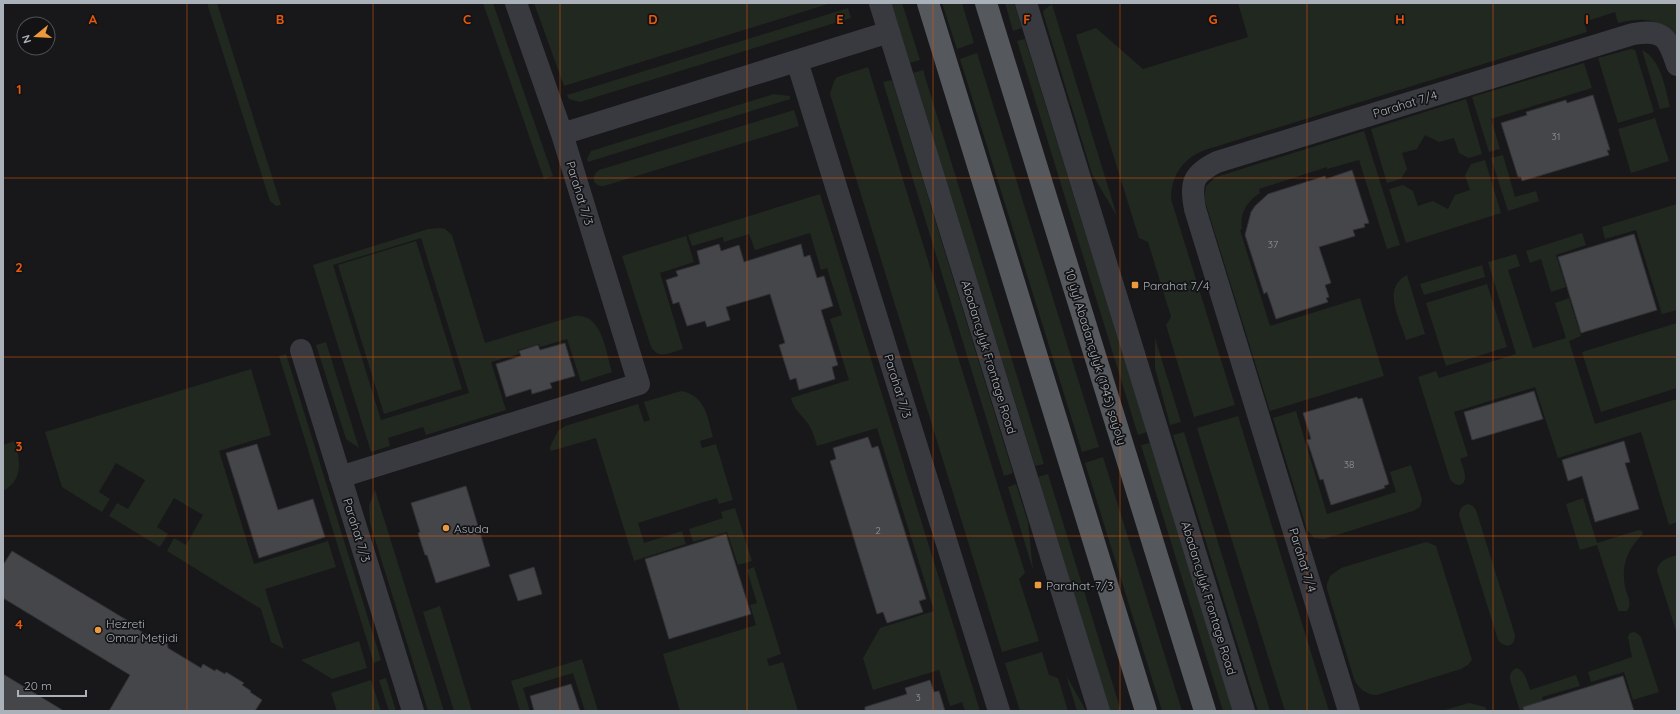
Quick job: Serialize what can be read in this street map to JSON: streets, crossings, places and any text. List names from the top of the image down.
{
  "streets": {
    "main road": ["10 ýyl Abadançylyk (1945) şaýoly"],
    "street": ["Parahat 7/4", "Parahat 7/3", "Abadancylyk Frontage Road"]
  },
  "places": {
    "transit": ["Parahat 7/4", "Parahat-7/3"],
    "other": ["Asuda", "Hezreti Omar Metjidi"]
  },
  "house_numbers": [
    "31",
    "37",
    "38",
    "2",
    "3"
  ],
  "scale_bar": "20 m",
  "north": "left",
  "grid": {
    "columns": [
      "A",
      "B",
      "C",
      "D",
      "E",
      "F",
      "G",
      "H",
      "I"
    ],
    "rows": [
      "1",
      "2",
      "3",
      "4"
    ]
  }
}
